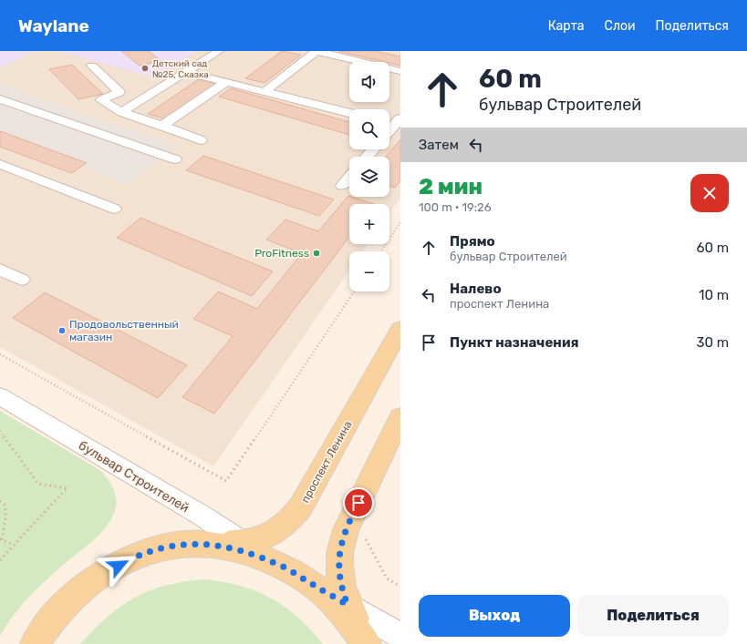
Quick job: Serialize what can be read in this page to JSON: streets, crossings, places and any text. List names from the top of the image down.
{
  "streets": {
    "main road": ["проспект Ленина"],
    "street": ["бульвар Строителей"]
  },
  "crossings": [
    ["проспект Ленина", "бульвар Строителей"]
  ],
  "places": ["Детский сад №25, Сказка", "ProFitness", "Продовольственный магазин"],
  "page": {
    "header": "Waylane",
    "nav": ["Карта", "Слои", "Поделиться"],
    "turn": ["60 m", "бульвар Строителей"],
    "map_buttons": ["+", "−"],
    "then": "Затем",
    "heading": ["2 мин", "100 m · 19:26"],
    "list": [
      {
        "name": "Прямо",
        "note": "бульвар Строителей",
        "value": "60 m"
      },
      {
        "name": "Налево",
        "note": "проспект Ленина",
        "value": "10 m"
      },
      {
        "name": "Пункт назначения",
        "value": "30 m"
      }
    ],
    "buttons": ["Выход", "Поделиться"]
  }
}
